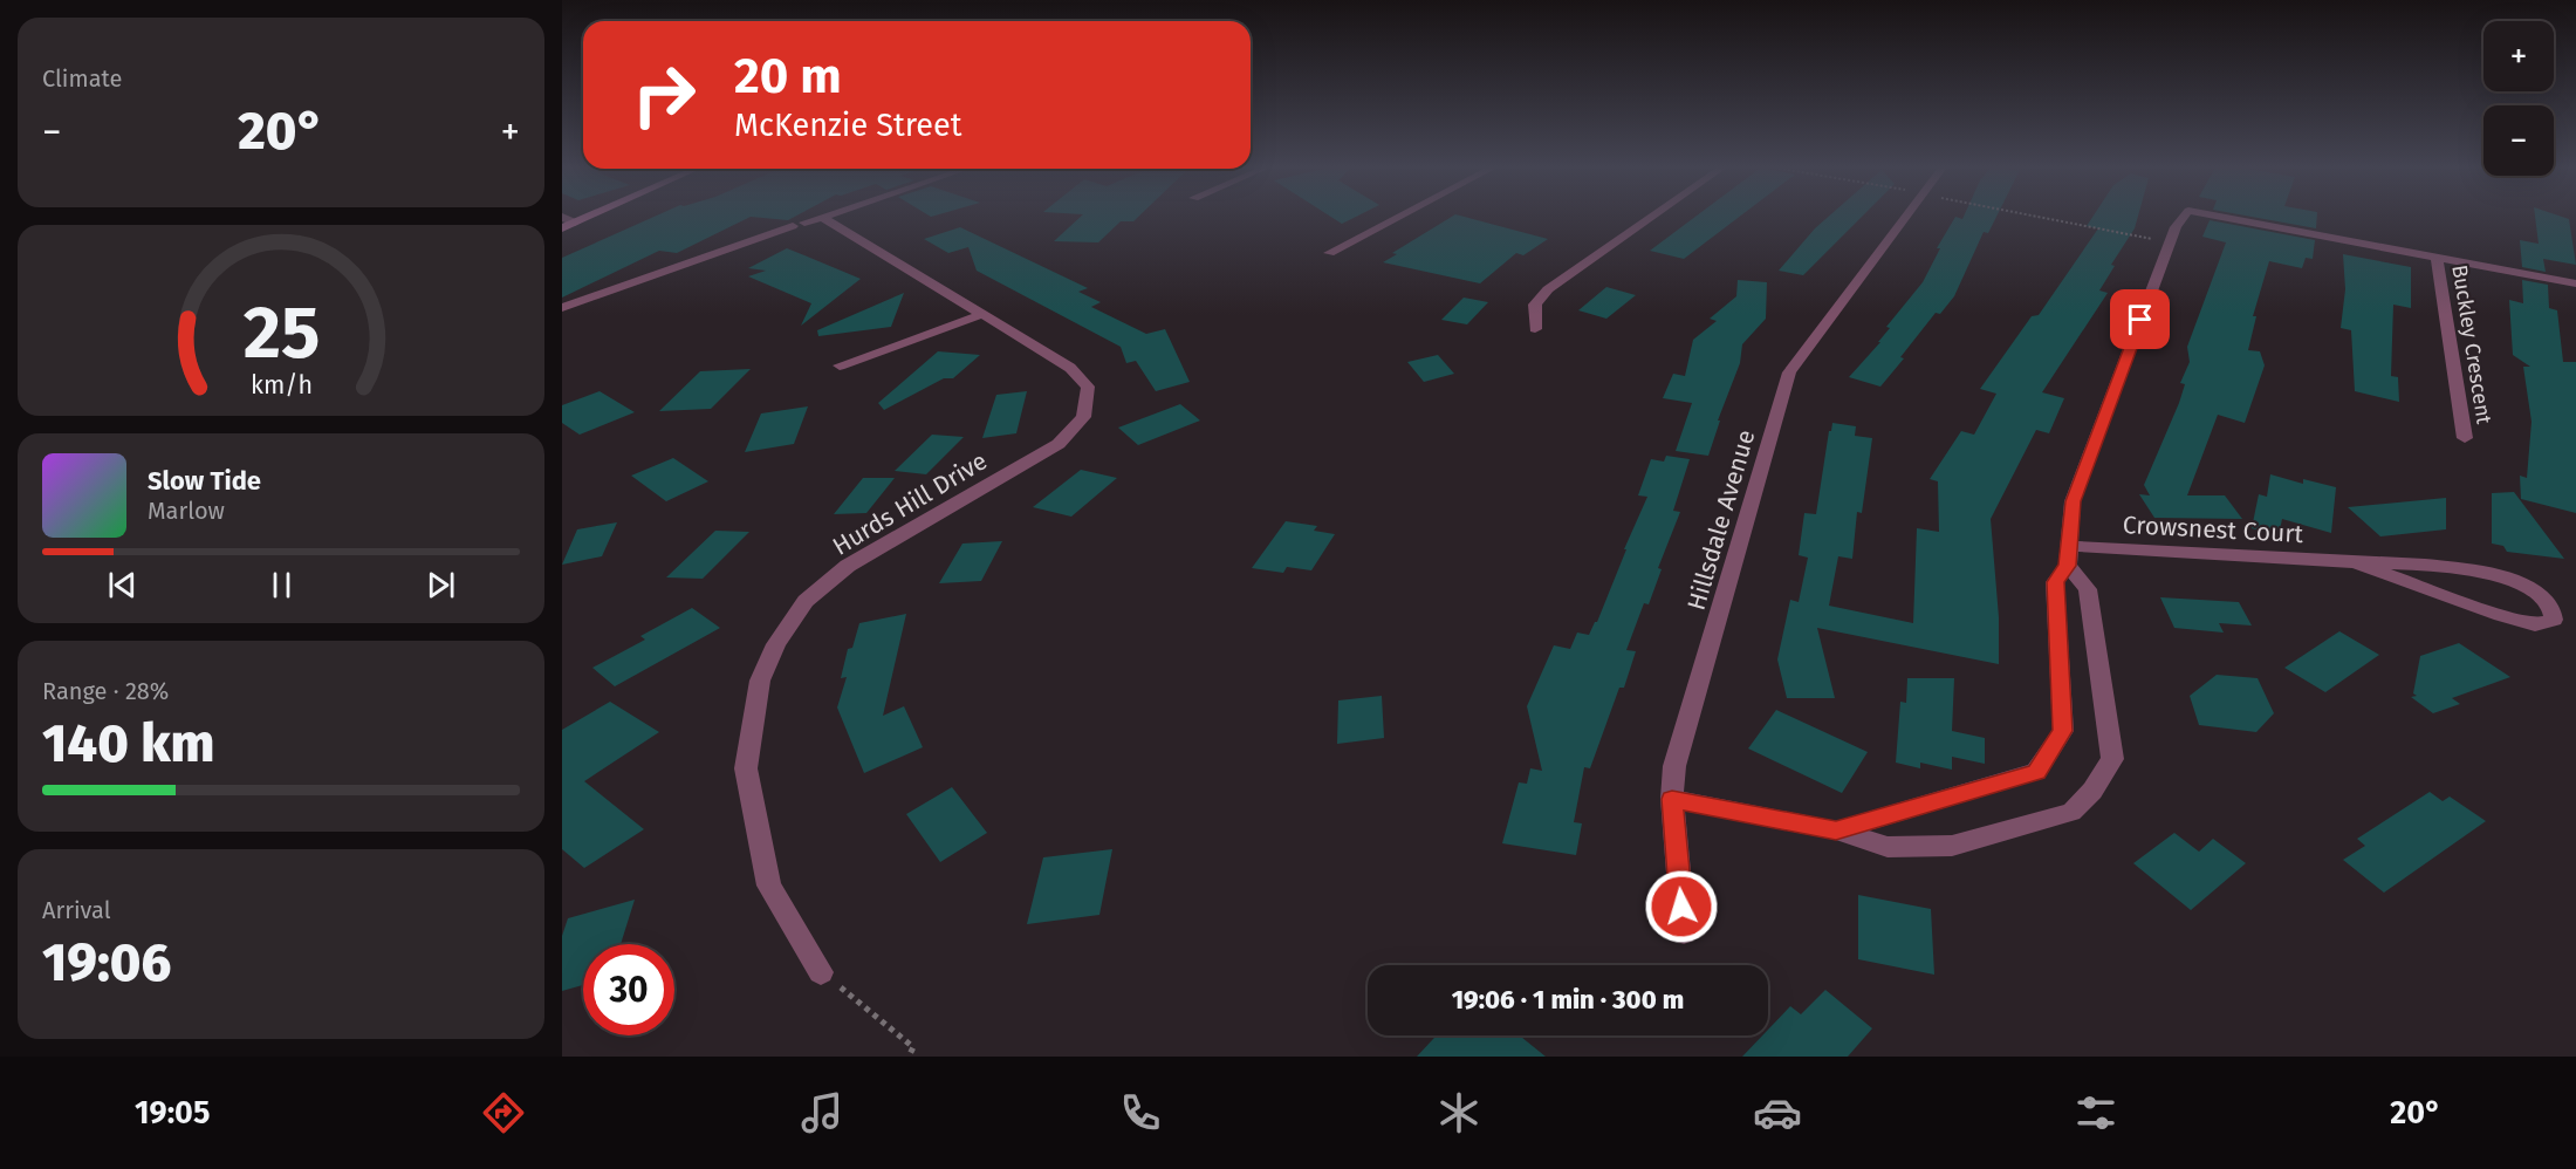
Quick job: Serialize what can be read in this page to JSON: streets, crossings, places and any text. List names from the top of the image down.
{
  "streets": {
    "street": [
      "Buckley Crescent",
      "Hurds Hill Drive",
      "Hillsdale Avenue",
      "Crowsnest Court"
    ]
  },
  "page": {
    "tile": [
      "Climate",
      ["Range · 28%", "140 km"],
      ["Arrival", "19:06"]
    ],
    "map_buttons": ["+", "−"],
    "turn": ["20 m", "McKenzie Street"],
    "heat": ["−", "20°", "+"],
    "song": ["Slow Tide", "Marlow"],
    "limit": "30",
    "trip": "19:06 · 1 min · 300 m",
    "tabs": ["19:05", "20°"],
    "gauge": ["25", "km/h"]
  }
}
